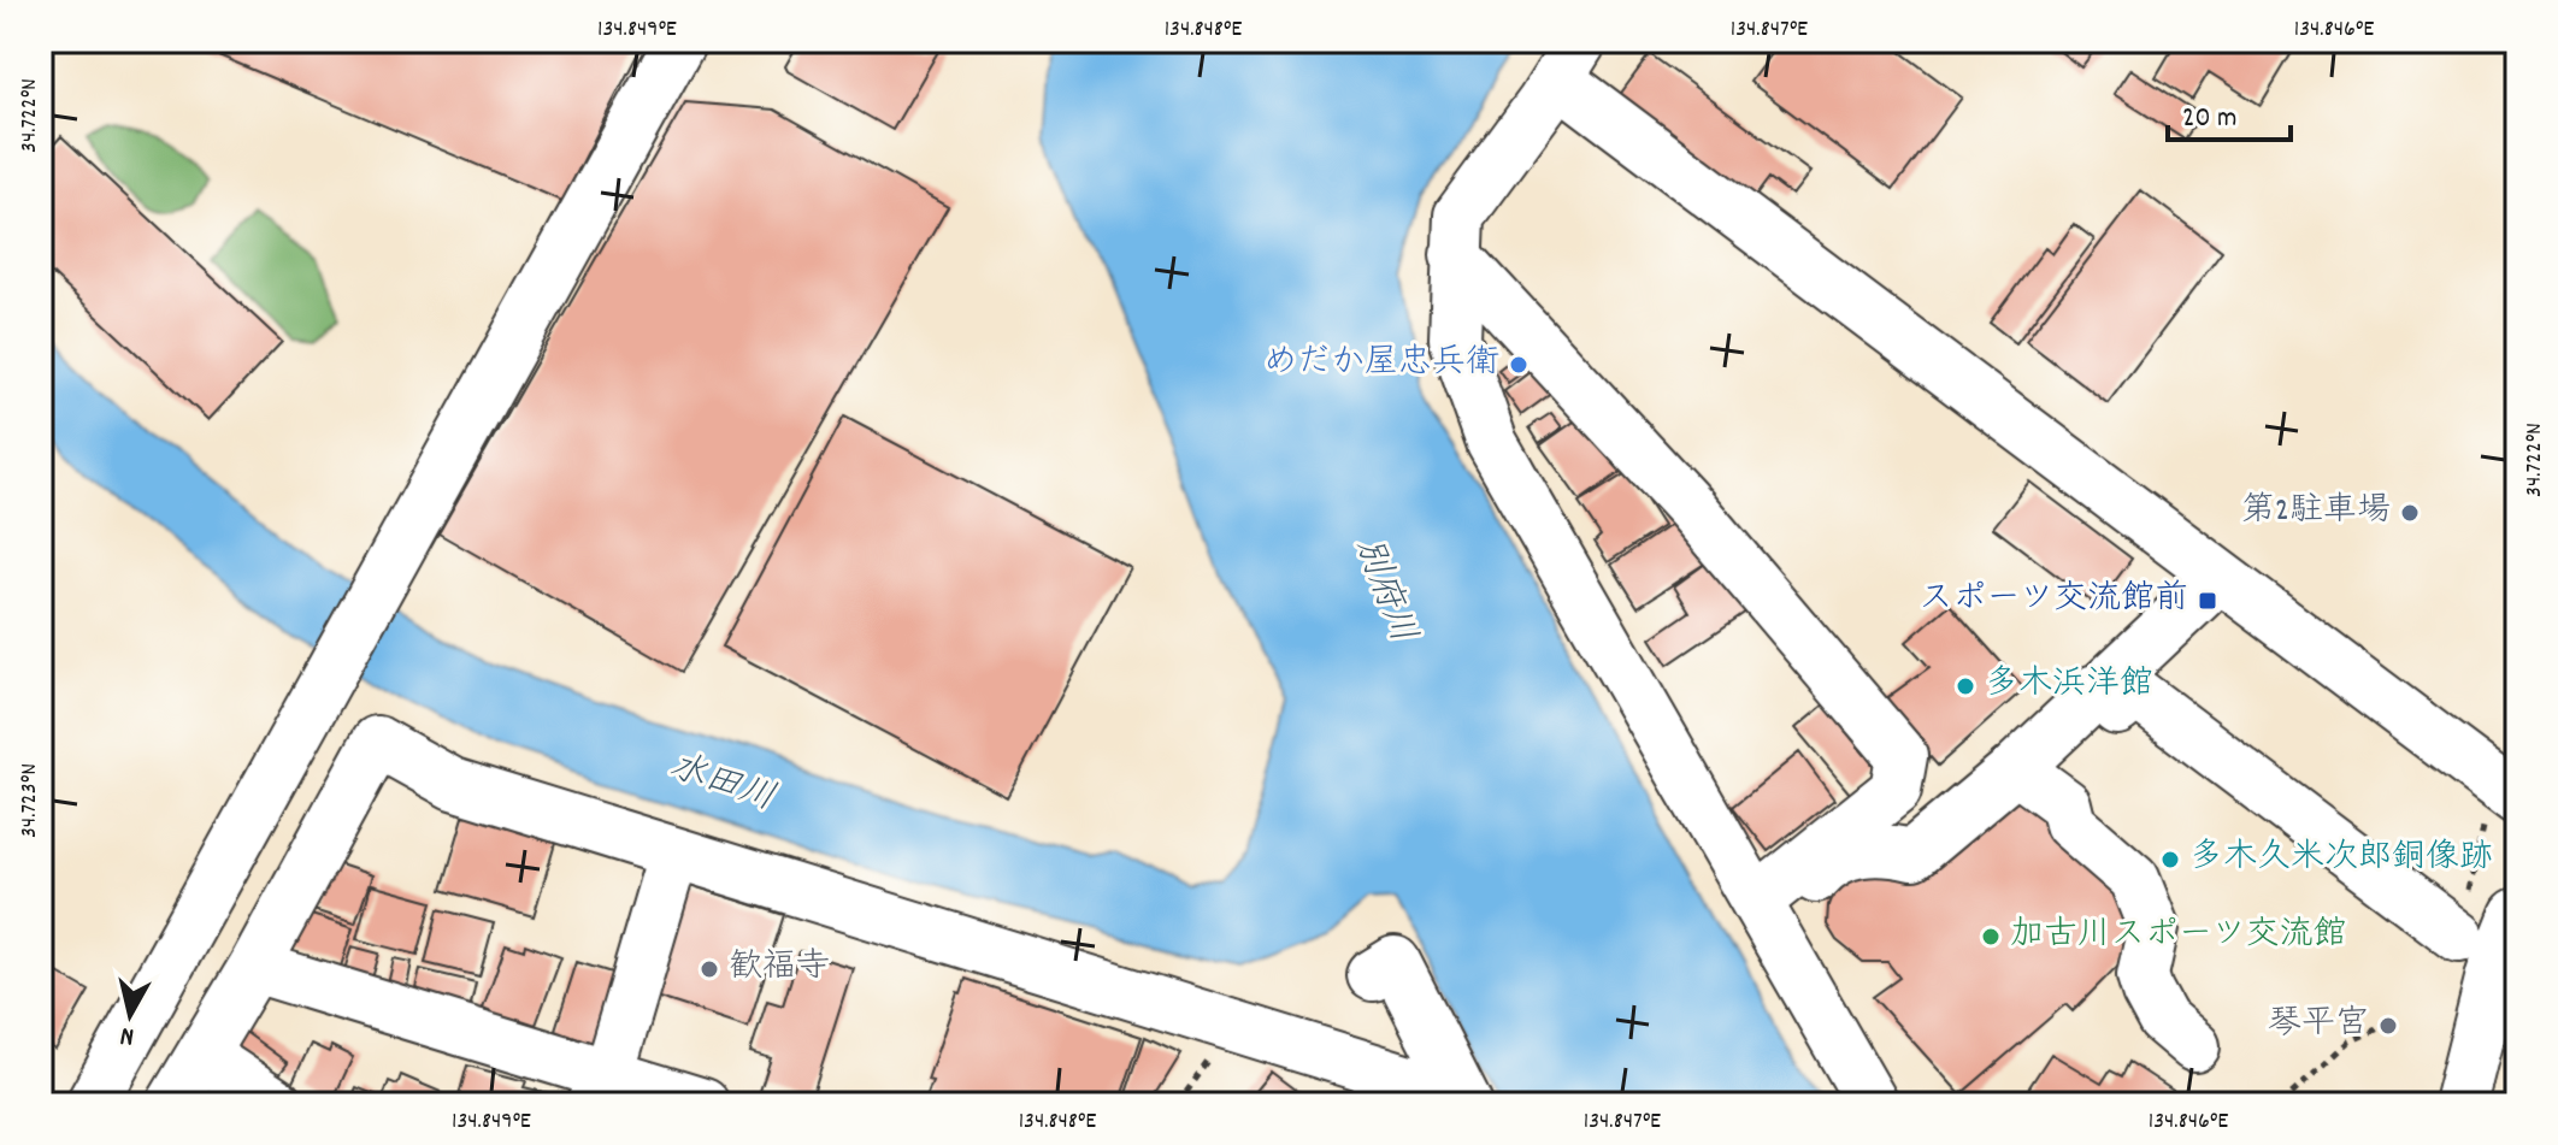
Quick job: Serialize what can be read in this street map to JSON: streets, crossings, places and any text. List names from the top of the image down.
{
  "water": ["別府川", "水田川"],
  "places": {
    "other": [
      "めだか屋忠兵衛",
      "第2駐車場",
      "多木浜洋館",
      "多木久米次郎銅像跡",
      "加古川スポーツ交流館",
      "歓福寺",
      "琴平宮"
    ],
    "transit": ["スポーツ交流館前"]
  },
  "scale_bar": "20 m",
  "north": "bottom",
  "coordinates": [
    "134.849°E",
    "134.848°E",
    "134.847°E",
    "134.846°E",
    "34.722°N",
    "34.723°N"
  ]
}
